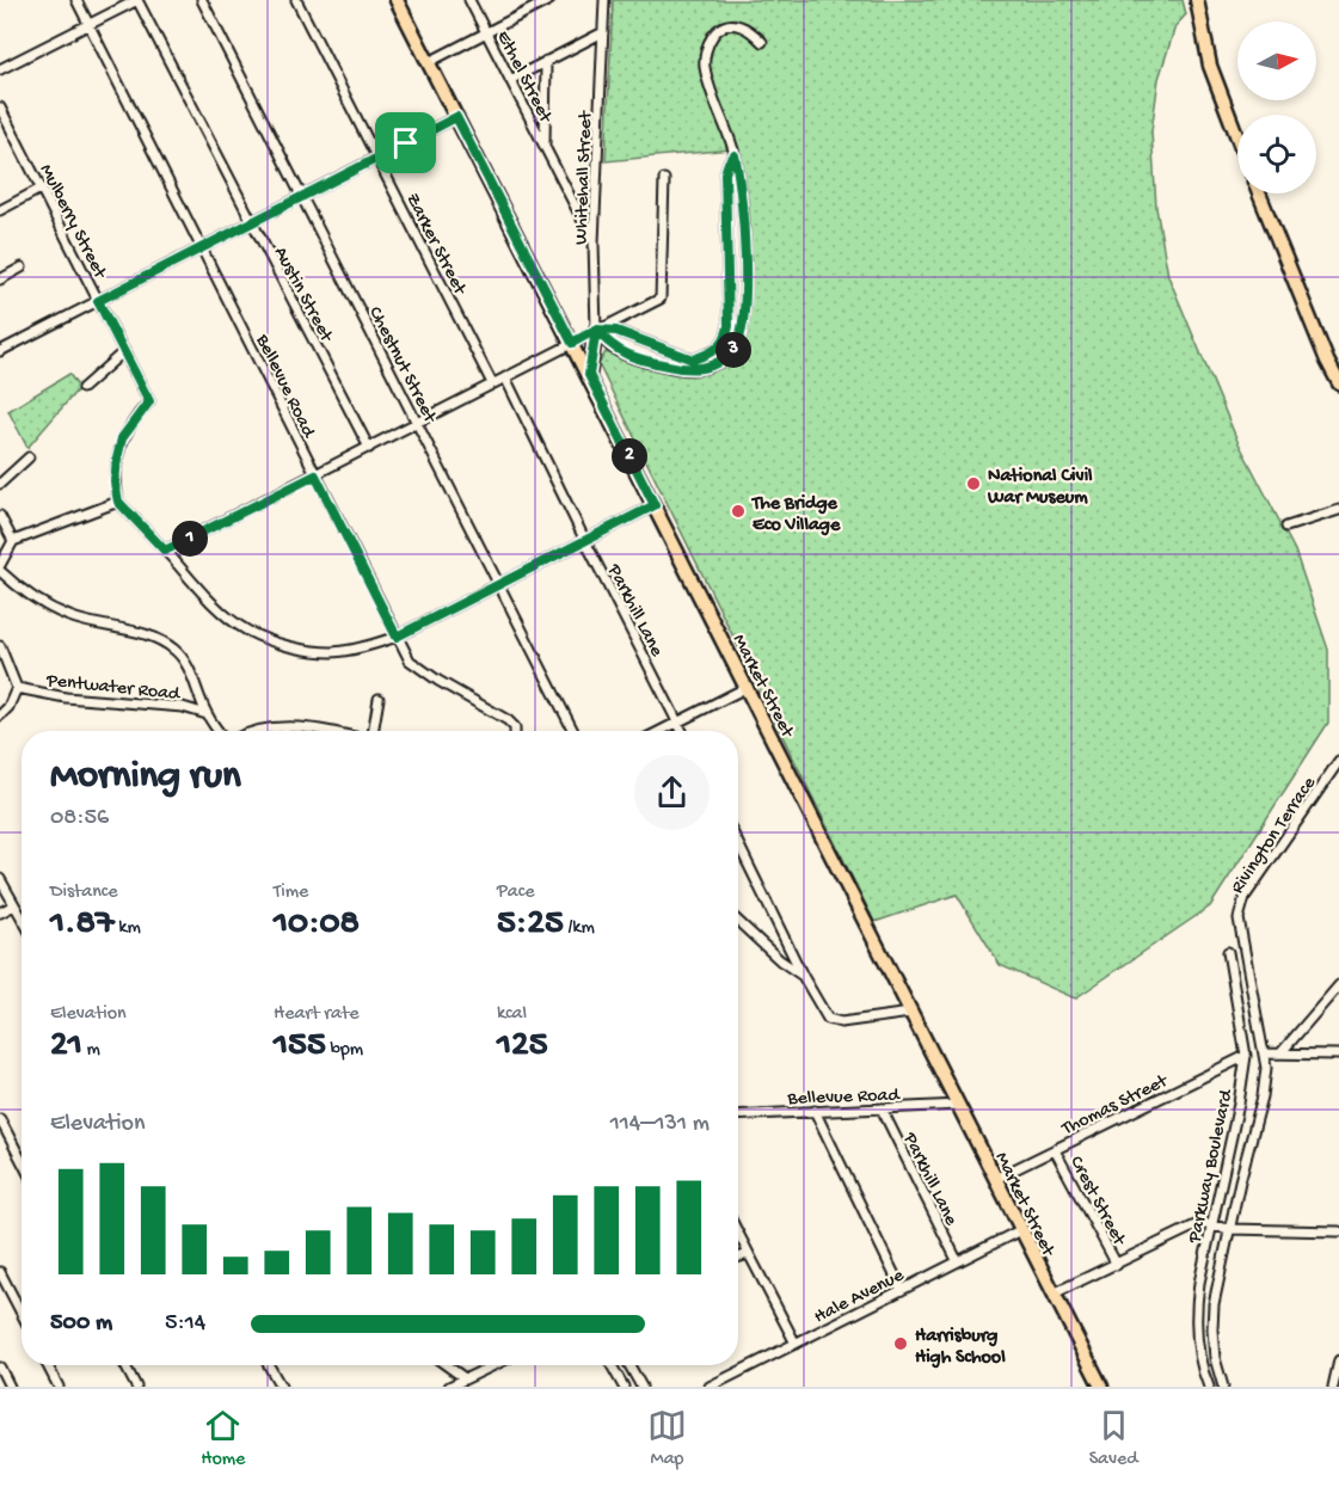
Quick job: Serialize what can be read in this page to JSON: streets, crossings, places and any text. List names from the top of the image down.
{
  "streets": {
    "main road": ["Market Street"],
    "street": [
      "Ethel Street",
      "Whitehall Street",
      "Mulberry Street",
      "Zarker Street",
      "Austin Street",
      "Chestnut Street",
      "Bellevue Road",
      "Parkhill Lane",
      "Pentwater Road",
      "Rivington Terrace",
      "Thomas Street",
      "Parkway Boulevard",
      "Crest Street",
      "Hale Avenue"
    ]
  },
  "crossings": [
    ["Ethel Street", "Whitehall Street"],
    ["Bellevue Road", "Parkhill Lane"],
    ["Bellevue Road", "Market Street"],
    ["Parkhill Lane", "Hale Avenue"],
    ["Market Street", "Thomas Street"],
    ["Market Street", "Hale Avenue"],
    ["Rivington Terrace", "Parkway Boulevard"],
    ["Thomas Street", "Parkway Boulevard"],
    ["Thomas Street", "Crest Street"]
  ],
  "places": ["National Civil War Museum", "The Bridge Eco Village", "Harrisburg High School"],
  "north": "right",
  "page": {
    "pins": ["3", "2", "1"],
    "heading": ["Morning run", "08:56"],
    "stats": [
      ["Distance", "1.87 km"],
      ["Time", "10:08"],
      ["Pace", "5:25 /km"],
      ["Elevation", "21 m"],
      ["Heart rate", "155 bpm"],
      ["kcal", "125"]
    ],
    "chart": ["Elevation", "114–131 m"],
    "list": [
      {
        "name": "500 m",
        "note": "5:14"
      }
    ],
    "tabs": ["Home", "Map", "Saved"]
  }
}
